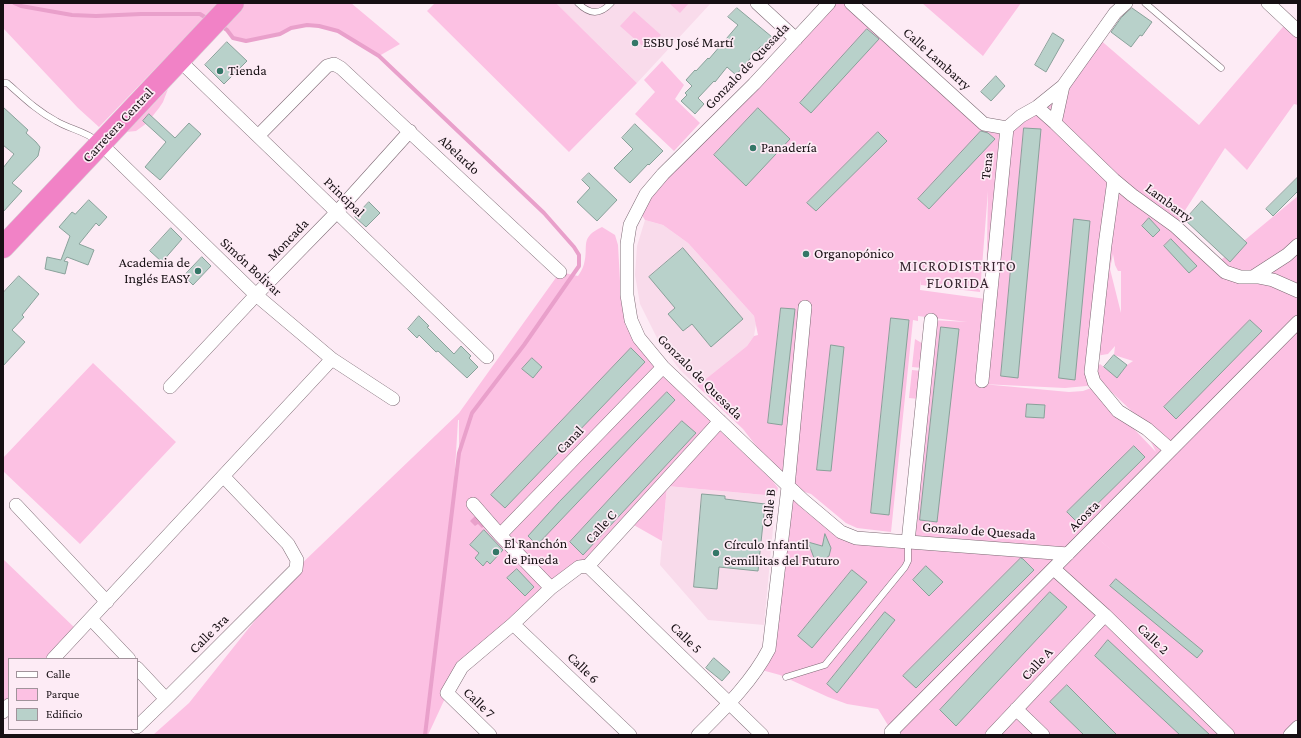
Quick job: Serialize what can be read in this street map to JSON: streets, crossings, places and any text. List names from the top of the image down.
{
  "streets": {
    "highway": ["Carretera Central"],
    "street": [
      "Calle Lambarry",
      "Gonzalo de Quesada",
      "Abelardo",
      "Tena",
      "Principal",
      "Lambarry",
      "Moncada",
      "Simón Bolivar",
      "Canal",
      "Calle B",
      "Acosta",
      "Calle C",
      "Calle 3ra",
      "Calle 5",
      "Calle 2",
      "Calle A",
      "Calle 6",
      "Calle 7"
    ]
  },
  "crossings": [
    ["Calle Lambarry", "Tena"],
    ["Gonzalo de Quesada", "Canal"],
    ["Gonzalo de Quesada", "Calle B"],
    ["Gonzalo de Quesada", "Acosta"],
    ["Gonzalo de Quesada", "Calle C"],
    ["Carretera Central", "Principal"],
    ["Carretera Central", "Simón Bolivar"],
    ["Abelardo", "Principal"],
    ["Abelardo", "Moncada"],
    ["Principal", "Moncada"],
    ["Moncada", "Simón Bolivar"],
    ["Calle B", "Calle 5"],
    ["Acosta", "Calle 2"],
    ["Calle C", "Calle 5"],
    ["Calle C", "Calle 6"],
    ["Calle C", "Calle 7"],
    ["Calle 2", "Calle A"]
  ],
  "districts": ["MICRODISTRITO FLORIDA"],
  "places": [
    "ESBU José Martí",
    "Tienda",
    "Panadería",
    "Organopónico",
    "Academia de Inglés EASY",
    "El Ranchón de Pineda",
    "Círculo Infantil Semillitas del Futuro"
  ],
  "legend": ["Calle", "Parque", "Edificio"]
}
